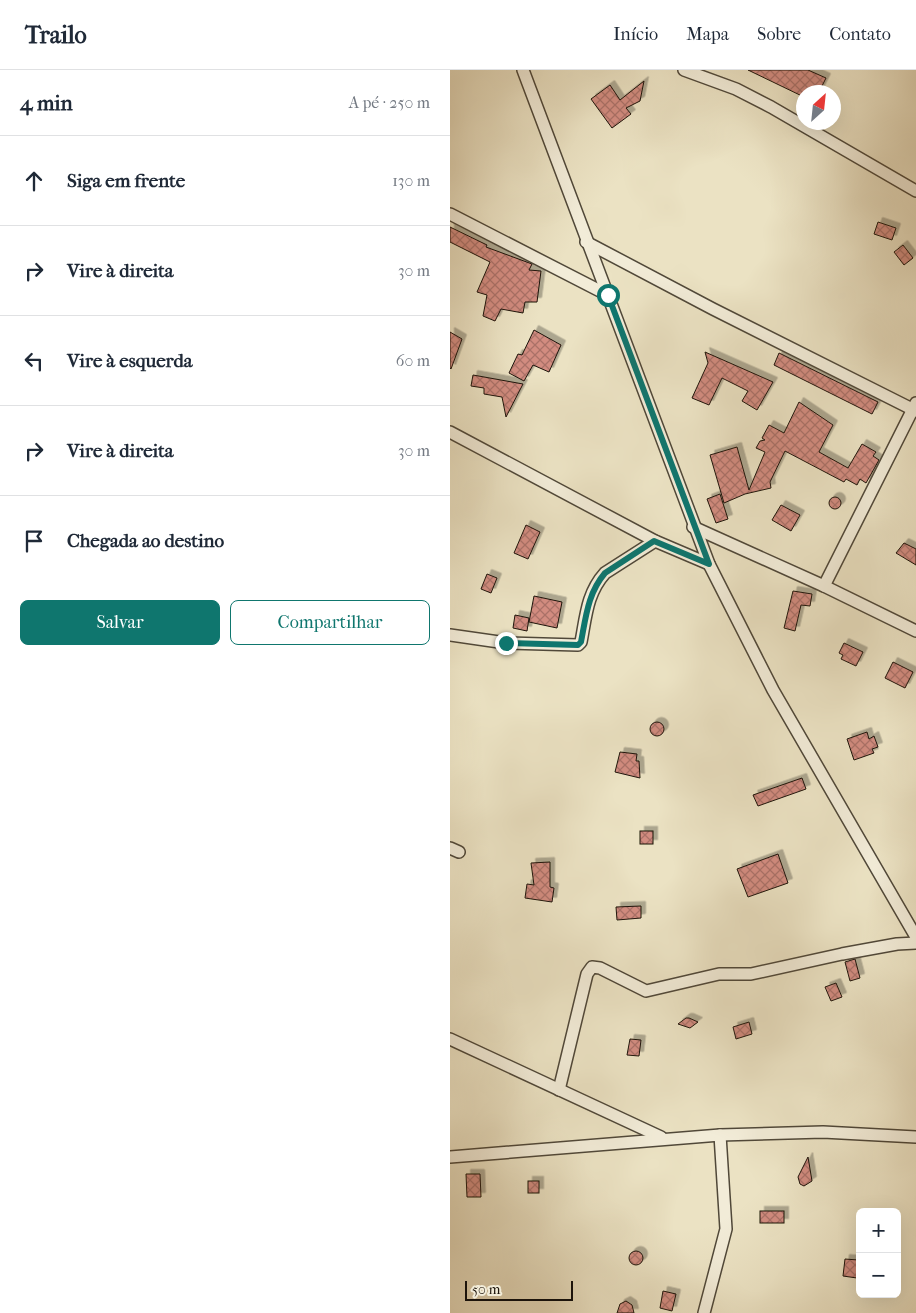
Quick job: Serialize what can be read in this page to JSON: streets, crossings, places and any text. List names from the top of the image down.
{
  "scale_bar": "50 m",
  "north": "top right",
  "page": {
    "header": "Trailo",
    "nav": [
      "Início",
      "Mapa",
      "Sobre",
      "Contato"
    ],
    "heading": ["4 min", "A pé · 250 m"],
    "list": [
      ["Siga em frente", "130 m"],
      ["Vire à direita", "30 m"],
      ["Vire à esquerda", "60 m"],
      ["Vire à direita", "30 m"],
      "Chegada ao destino"
    ],
    "buttons": ["Salvar", "Compartilhar"],
    "map_buttons": ["+", "−"],
    "scale": "50 m"
  }
}
